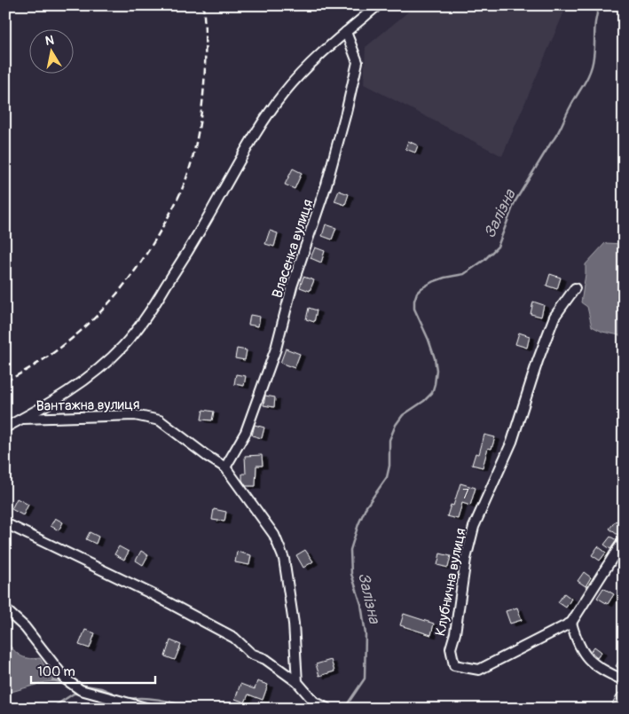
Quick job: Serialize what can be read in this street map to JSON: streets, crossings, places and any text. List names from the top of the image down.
{
  "streets": {
    "street": ["Власенка вулиця", "Вантажна вулиця", "Клубнична вулиця"]
  },
  "crossings": [
    ["Власенка вулиця", "Вантажна вулиця"]
  ],
  "water": ["Залізна"],
  "house_numbers": ["7"],
  "scale_bar": "100 m",
  "north": "top"
}
